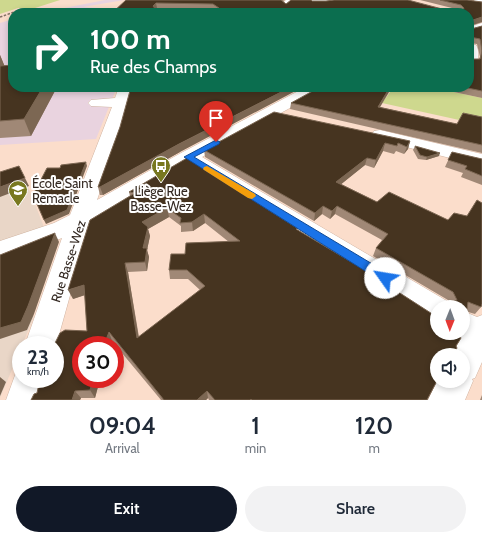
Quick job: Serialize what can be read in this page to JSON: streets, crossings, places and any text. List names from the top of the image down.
{
  "streets": {
    "street": ["Rue Basse-Wez"]
  },
  "places": {
    "bus stop": ["Liège Rue Basse-Wez"],
    "school or university": ["École Saint Remacle"]
  },
  "north": "bottom",
  "page": {
    "turn": ["100 m", "Rue des Champs"],
    "speed": "23 km/h",
    "limit": "30",
    "eta": [
      "09:04",
      "Arrival",
      "1",
      "min",
      "120",
      "m"
    ],
    "buttons": ["Exit", "Share"]
  }
}
